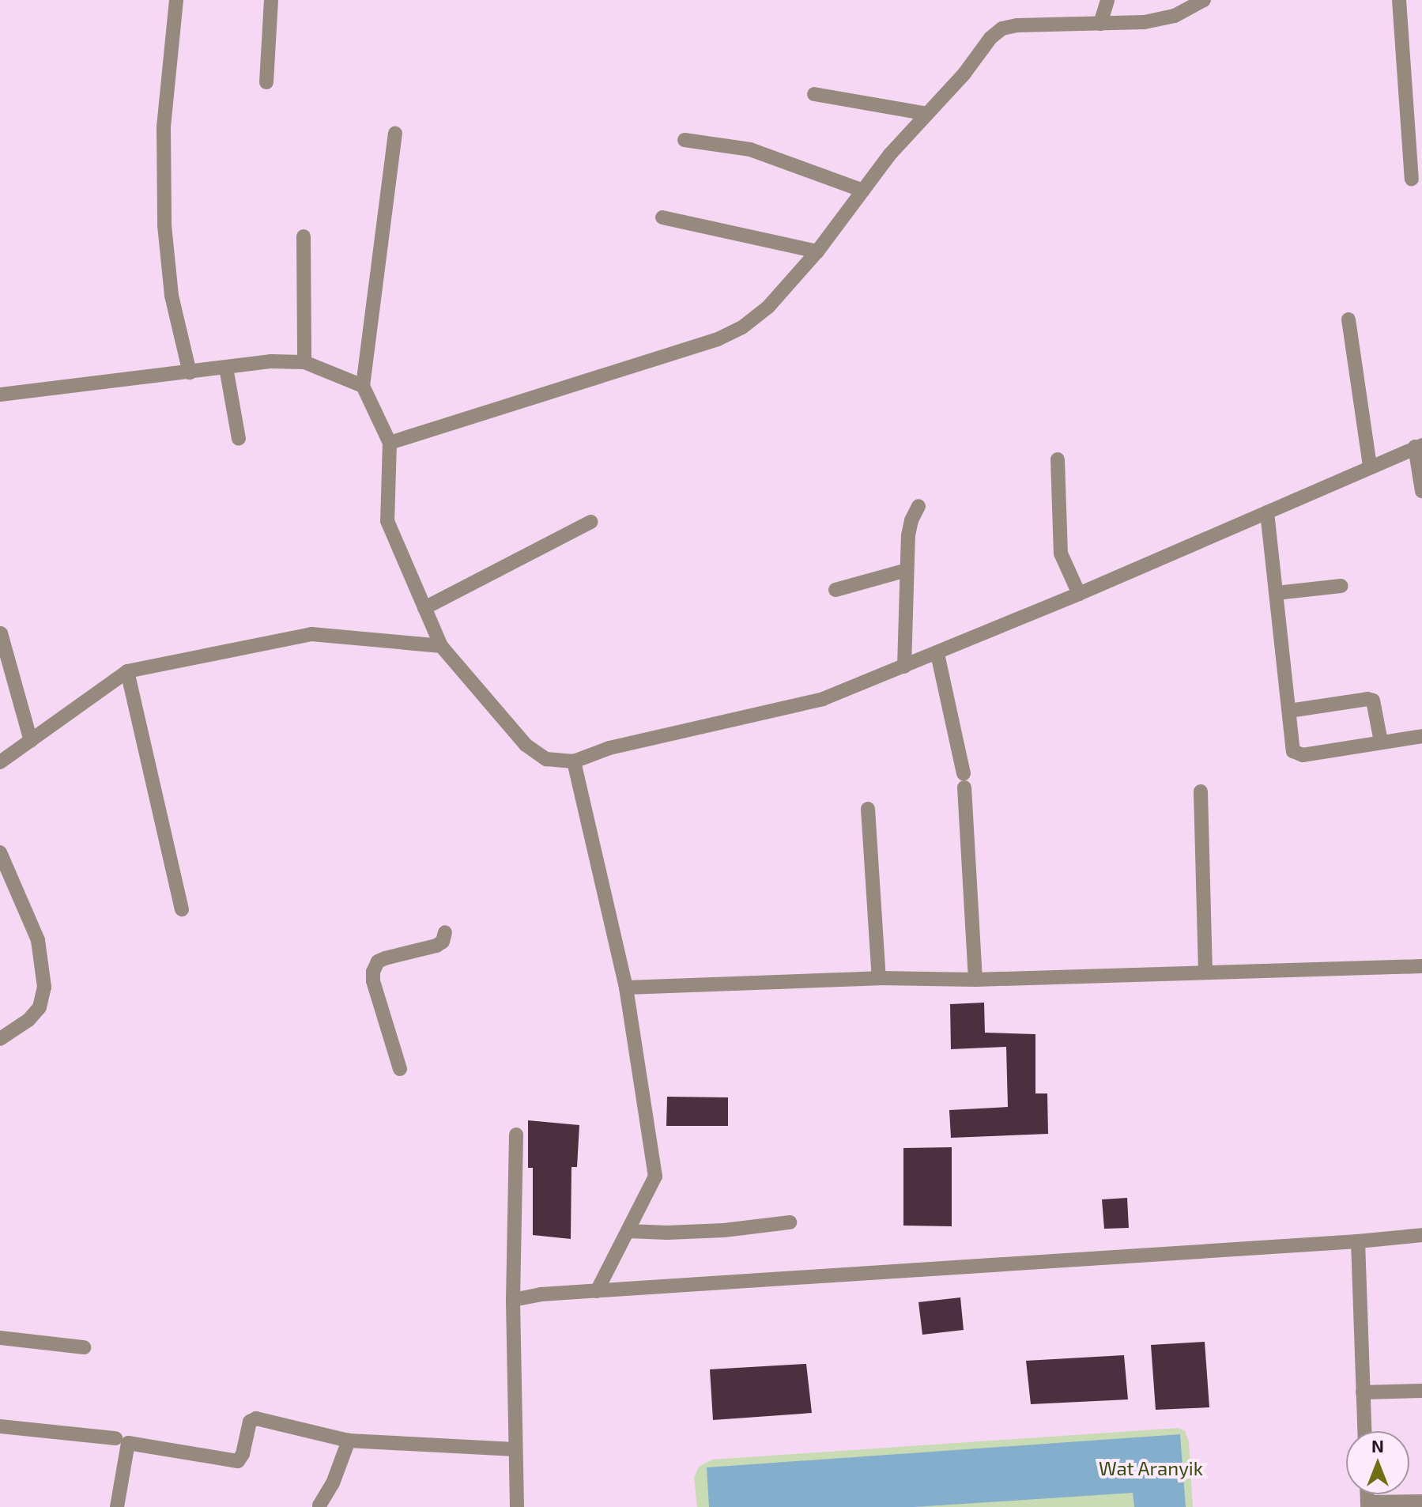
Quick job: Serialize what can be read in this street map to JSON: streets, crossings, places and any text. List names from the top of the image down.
{
  "parks": ["Wat Aranyik"],
  "north": "top"
}
